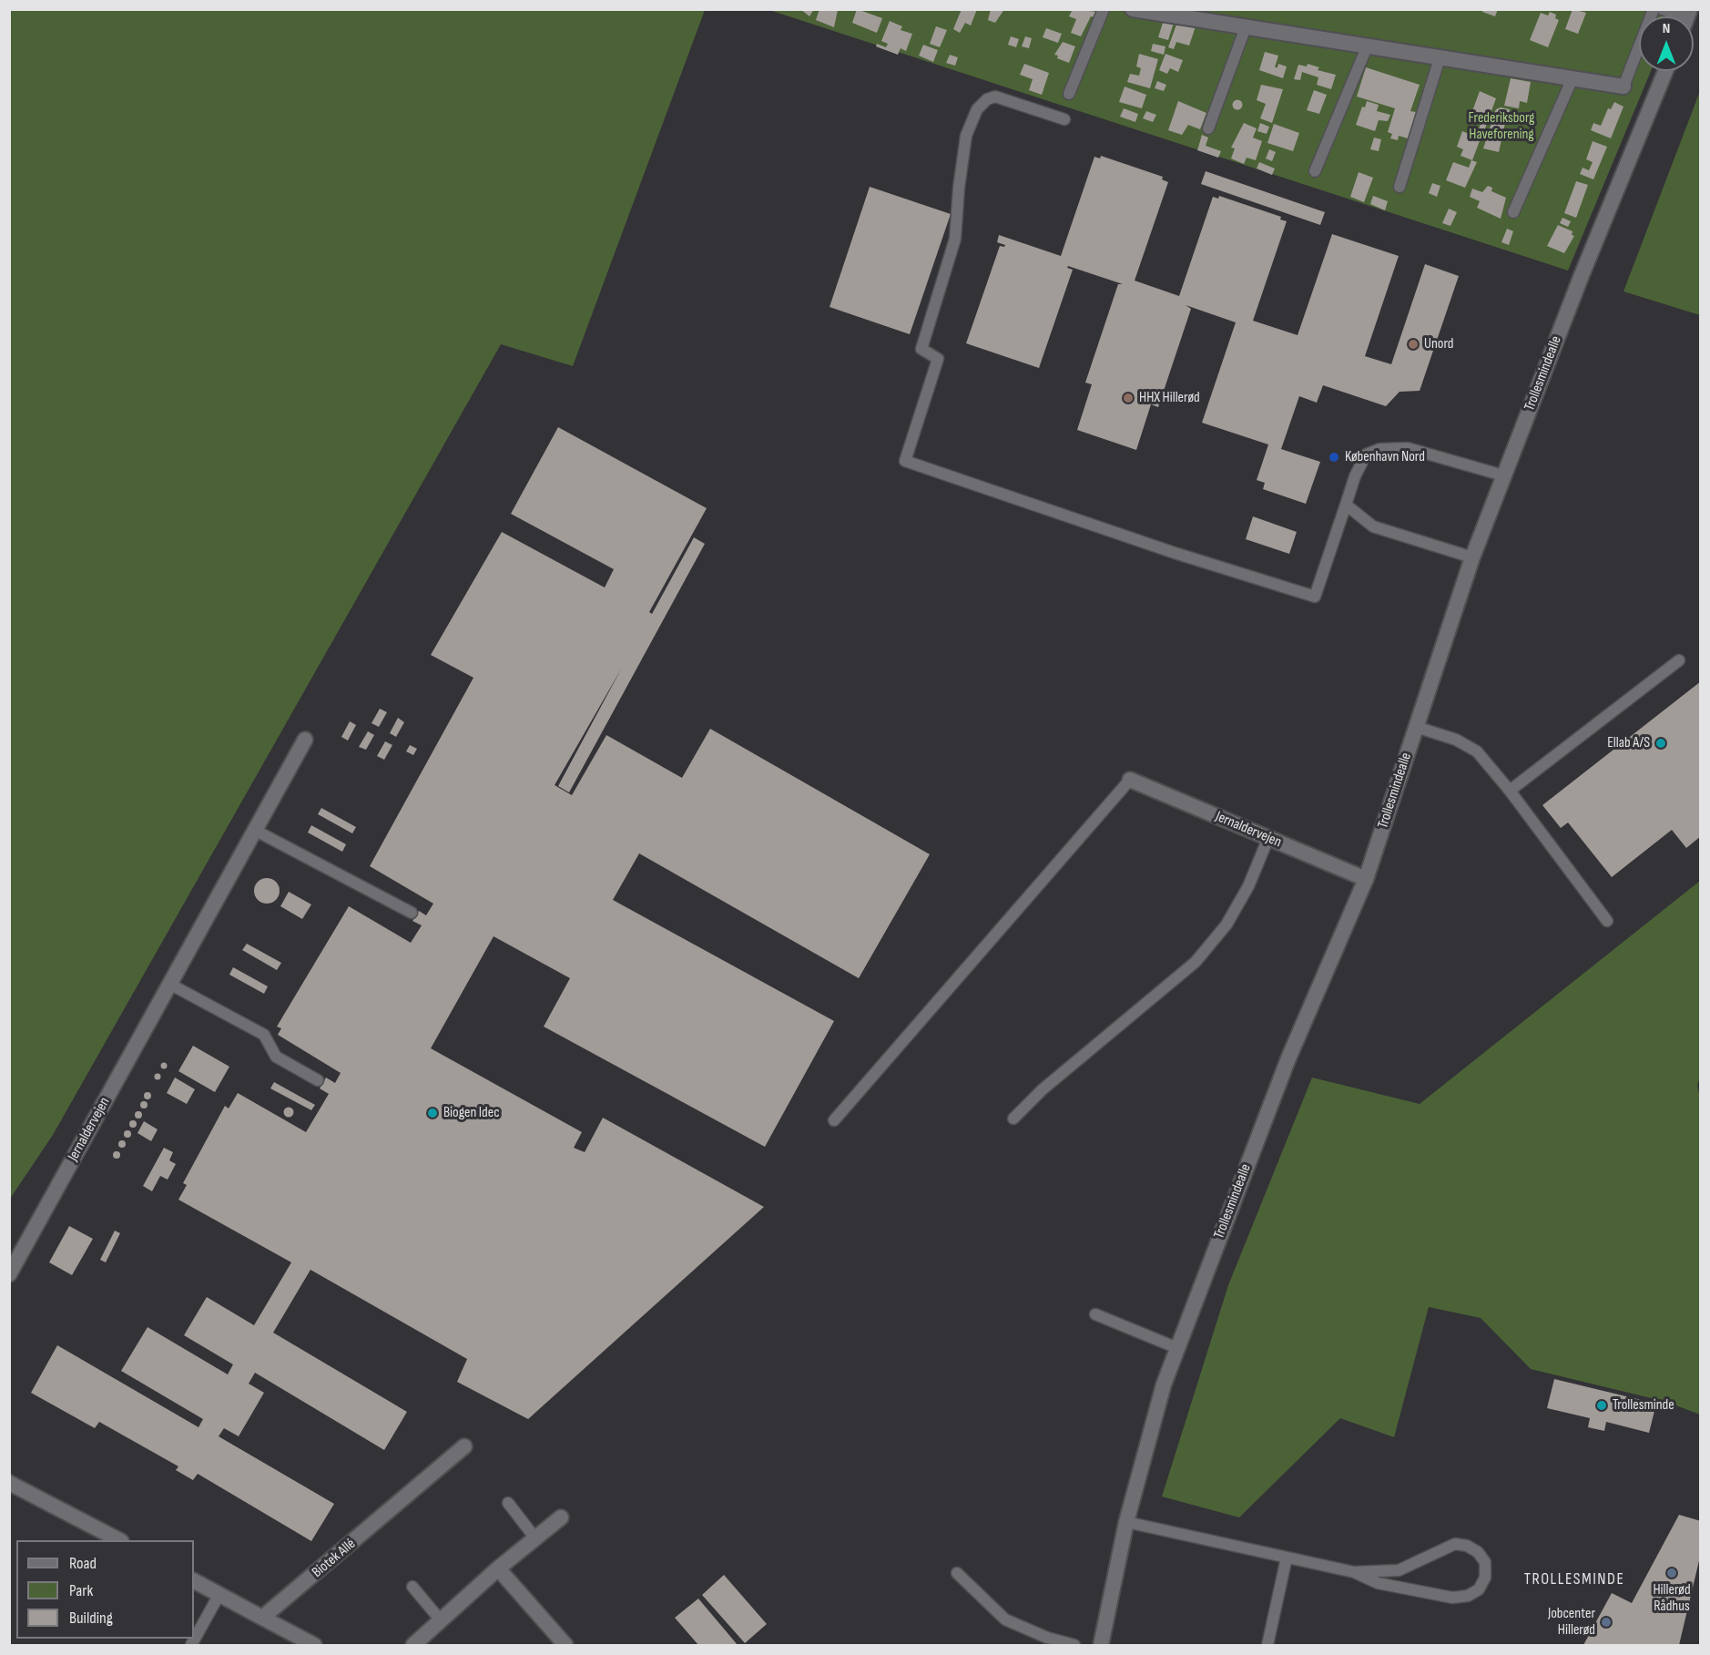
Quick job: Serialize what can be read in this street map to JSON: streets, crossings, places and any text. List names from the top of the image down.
{
  "streets": {
    "street": ["Trollesmindealle", "Jernaldervejen", "Biotek Allé"]
  },
  "crossings": [
    ["Trollesmindealle", "Jernaldervejen"]
  ],
  "districts": ["TROLLESMINDE"],
  "parks": ["Frederiksborg Haveforening"],
  "places": [
    "Unord",
    "HHX Hillerød",
    "København Nord",
    "Ellab A/S",
    "Biogen Idec",
    "Trollesminde",
    "Hillerød Rådhus",
    "Jobcenter Hillerød"
  ],
  "legend": ["Road", "Park", "Building"],
  "north": "top"
}
